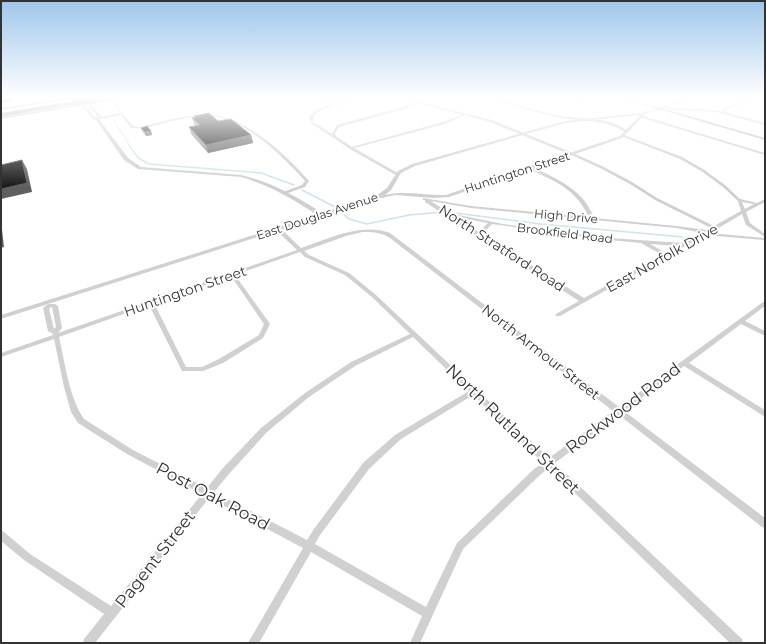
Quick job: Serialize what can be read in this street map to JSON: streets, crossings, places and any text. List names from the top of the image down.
{
  "streets": {
    "street": [
      "Huntington Street",
      "East Douglas Avenue",
      "High Drive",
      "Brookfield Road",
      "North Stratford Road",
      "East Norfolk Drive",
      "North Armour Street",
      "Rockwood Road",
      "North Rutland Street",
      "Post Oak Road",
      "Pagent Street"
    ]
  },
  "crossings": [
    ["Huntington Street", "East Douglas Avenue"],
    ["Huntington Street", "High Drive"],
    ["Huntington Street", "North Stratford Road"],
    ["Huntington Street", "North Armour Street"],
    ["Huntington Street", "North Rutland Street"],
    ["Huntington Street", "Post Oak Road"],
    ["East Douglas Avenue", "North Rutland Street"],
    ["East Douglas Avenue", "Post Oak Road"],
    ["High Drive", "North Stratford Road"],
    ["High Drive", "East Norfolk Drive"],
    ["Brookfield Road", "North Stratford Road"],
    ["Brookfield Road", "East Norfolk Drive"],
    ["North Stratford Road", "East Norfolk Drive"],
    ["North Armour Street", "Rockwood Road"],
    ["Rockwood Road", "North Rutland Street"],
    ["Rockwood Road", "Post Oak Road"],
    ["North Rutland Street", "Pagent Street"],
    ["Post Oak Road", "Pagent Street"]
  ]
}
